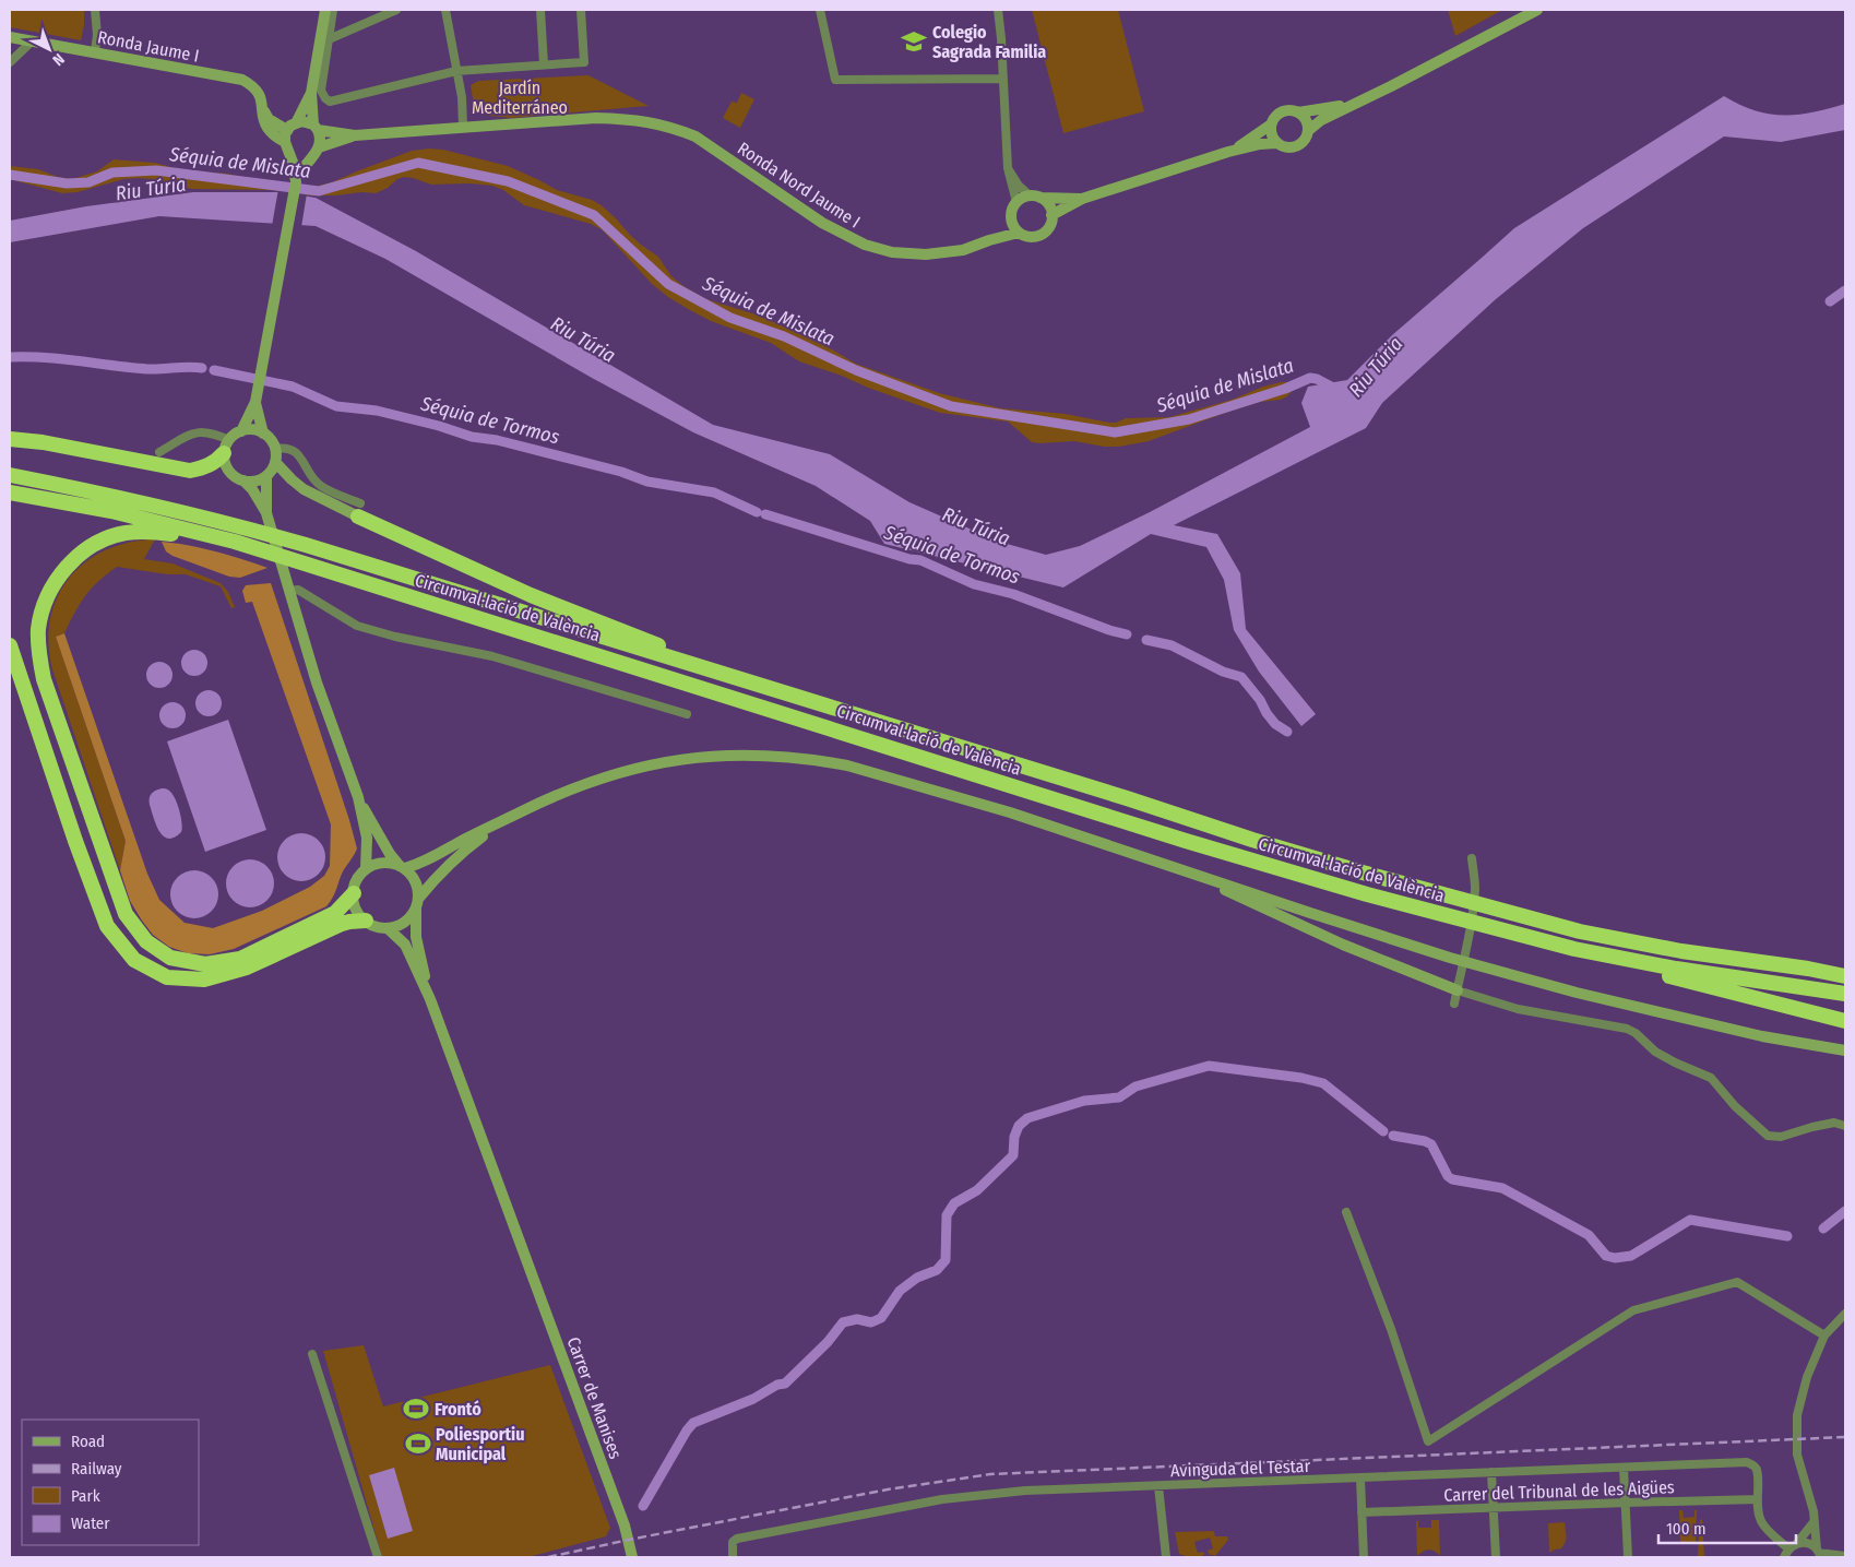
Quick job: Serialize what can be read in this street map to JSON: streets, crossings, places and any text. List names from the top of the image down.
{
  "streets": {
    "highway": ["Circumval·lació de València"],
    "main road": ["Ronda Jaume I", "Ronda Nord Jaume I", "Carrer de Manises"],
    "street": ["Avinguda del Testar", "Carrer del Tribunal de les Aigües"]
  },
  "crossings": [
    ["Avinguda del Testar", "Carrer del Tribunal de les Aigües"]
  ],
  "water": ["Séquia de Mislata", "Riu Túria", "Séquia de Tormos"],
  "parks": ["Jardín Mediterráneo"],
  "places": {
    "school or university": ["Colegio Sagrada Familia"],
    "sports": ["Frontó", "Poliesportiu Municipal"]
  },
  "legend": [
    "Road",
    "Railway",
    "Park",
    "Water"
  ],
  "scale_bar": "100 m",
  "north": "bottom right"
}
